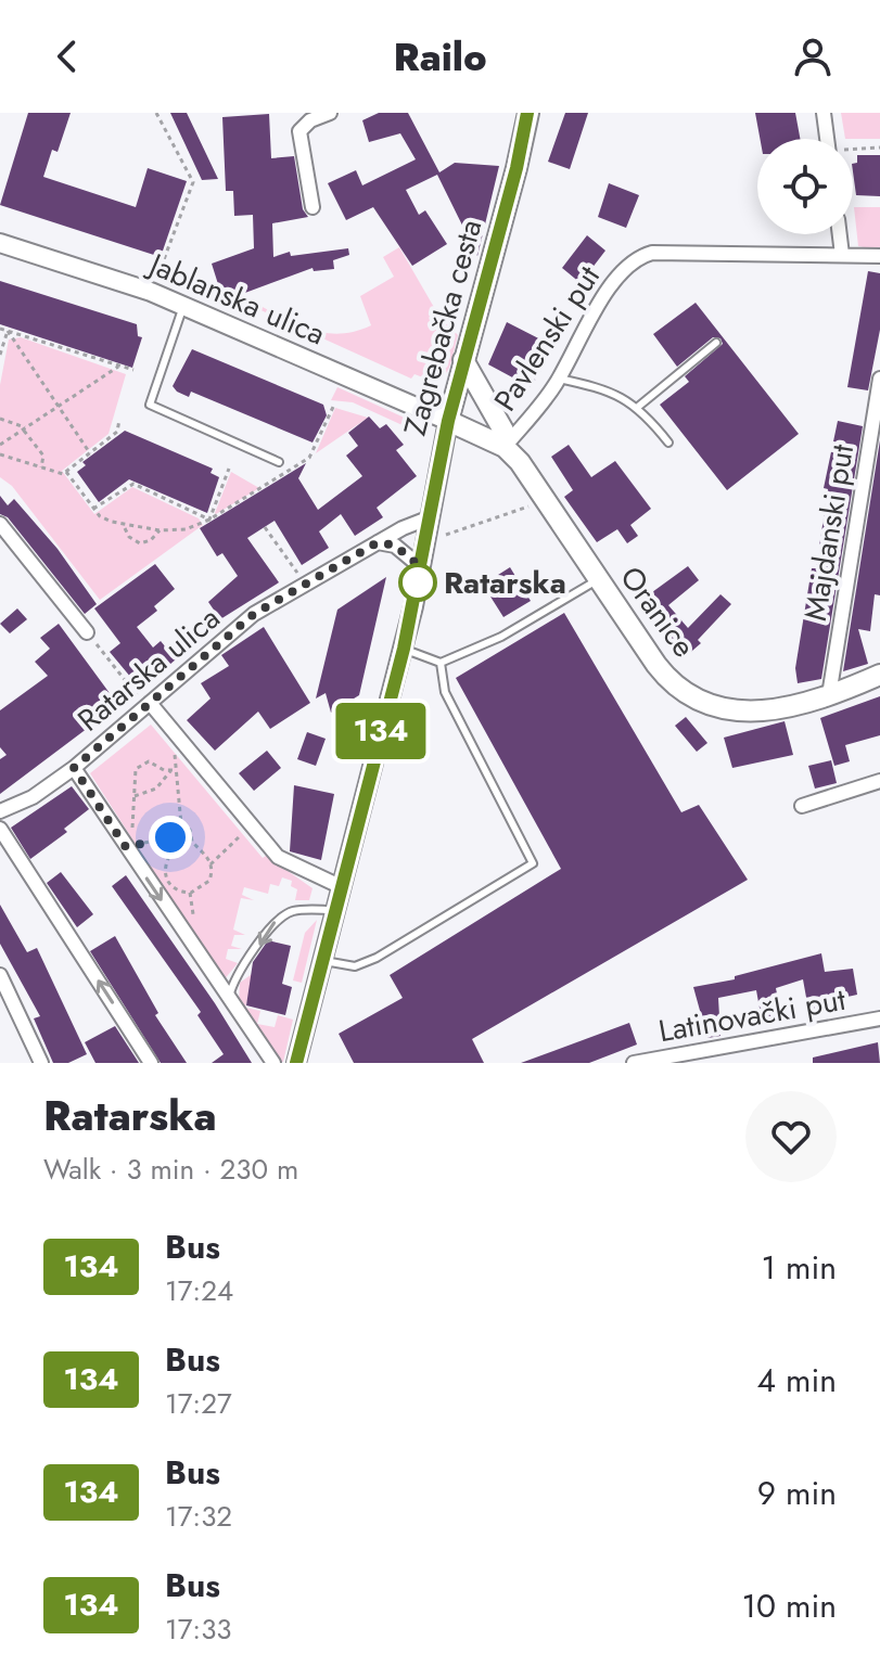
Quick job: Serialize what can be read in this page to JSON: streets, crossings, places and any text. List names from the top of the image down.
{
  "streets": {
    "main road": ["Zagrebačka cesta", "Oranice"],
    "street": [
      "Jablanska ulica",
      "Pavlenski put",
      "Majdanski put",
      "Ratarska ulica",
      "Latinovački put"
    ]
  },
  "crossings": [
    ["Jablanska ulica", "Zagrebačka cesta"],
    ["Jablanska ulica", "Oranice"],
    ["Zagrebačka cesta", "Oranice"],
    ["Zagrebačka cesta", "Ratarska ulica"],
    ["Pavlenski put", "Oranice"],
    ["Majdanski put", "Oranice"]
  ],
  "places": ["Ratarska"],
  "lines": ["bus line 134"],
  "page": {
    "header": "Railo",
    "on_map": "134",
    "heading": ["Ratarska", "Walk · 3 min · 230 m"],
    "list": [
      {
        "mark": "134",
        "name": "Bus",
        "note": "17:24",
        "value": "1 min"
      },
      {
        "mark": "134",
        "name": "Bus",
        "note": "17:27",
        "value": "4 min"
      },
      {
        "mark": "134",
        "name": "Bus",
        "note": "17:32",
        "value": "9 min"
      },
      {
        "mark": "134",
        "name": "Bus",
        "note": "17:33",
        "value": "10 min"
      }
    ]
  }
}
